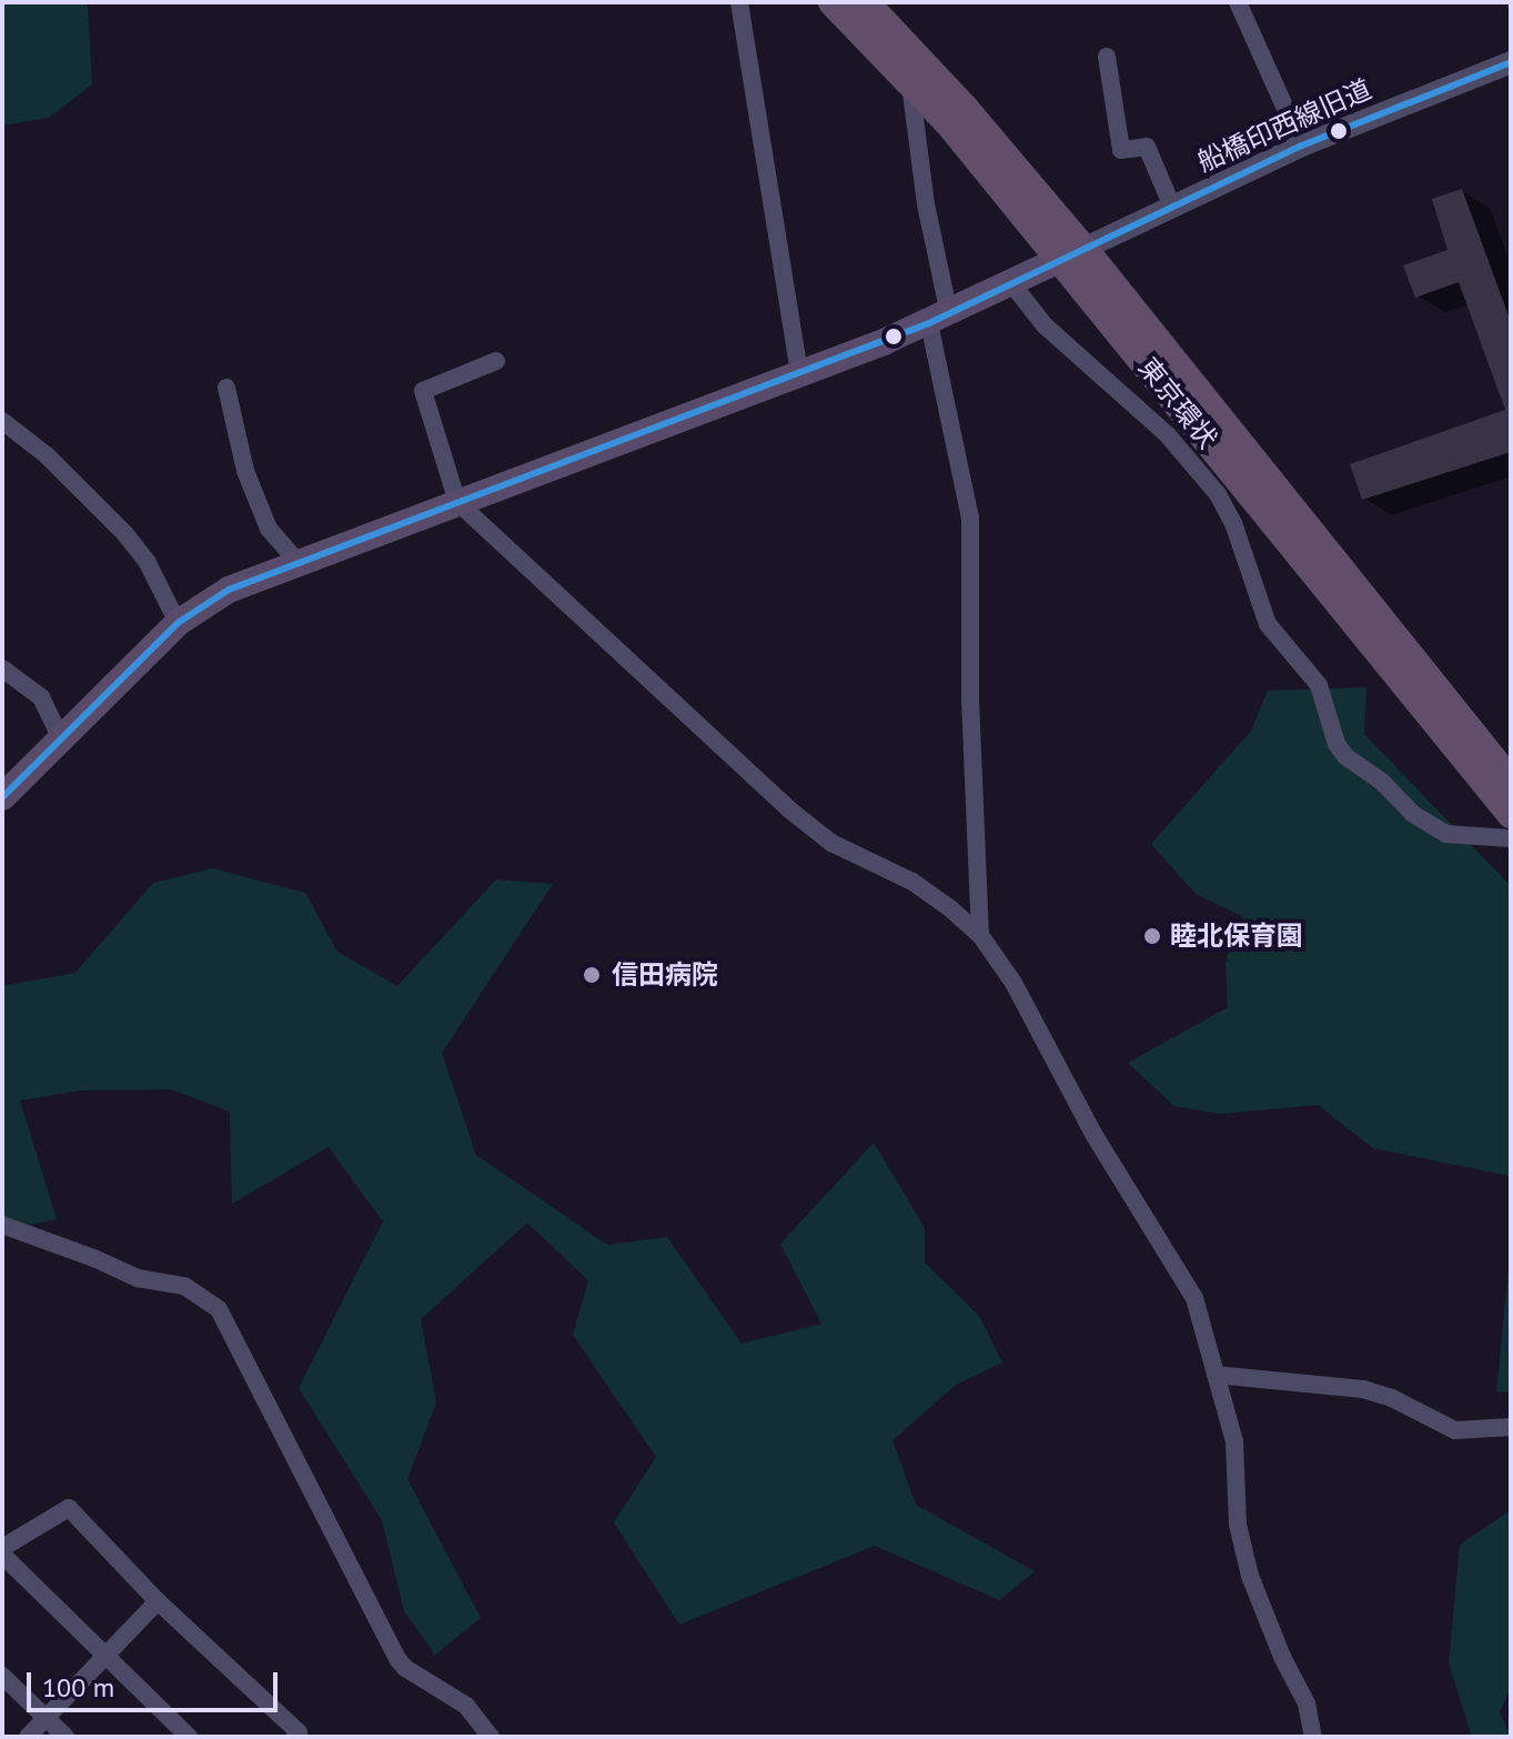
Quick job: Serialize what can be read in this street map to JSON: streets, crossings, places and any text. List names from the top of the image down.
{
  "streets": {
    "highway": ["東京環状"],
    "street": ["船橋印西線旧道"]
  },
  "crossings": [
    ["船橋印西線旧道", "東京環状"]
  ],
  "places": ["睦北保育園", "信田病院"],
  "scale_bar": "100 m"
}
